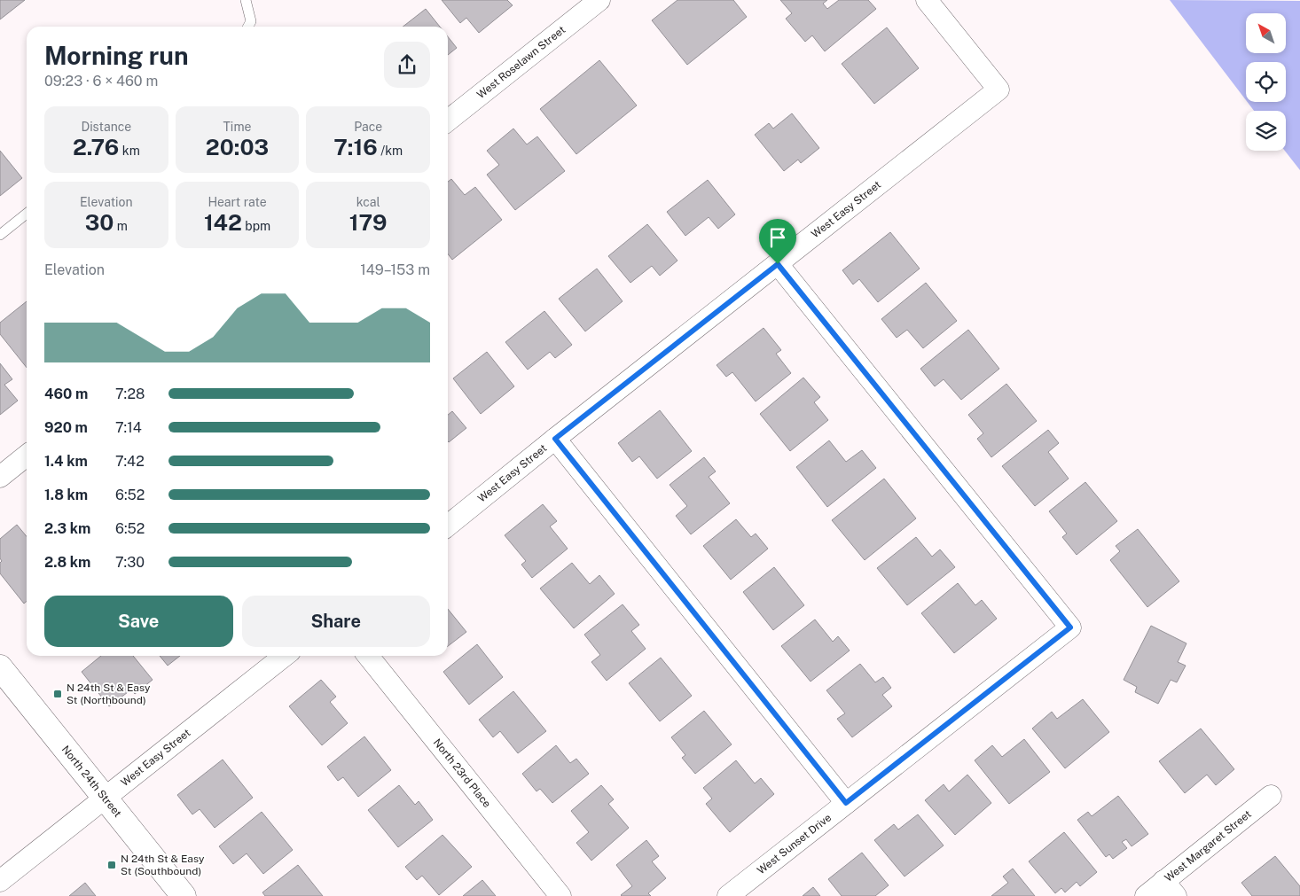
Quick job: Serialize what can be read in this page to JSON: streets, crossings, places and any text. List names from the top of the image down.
{
  "streets": {
    "street": [
      "West Roselawn Street",
      "West Easy Street",
      "North 23rd Place",
      "North 24th Street",
      "West Sunset Drive",
      "West Margaret Street"
    ]
  },
  "crossings": [
    ["West Easy Street", "North 24th Street"],
    ["West Easy Street", "West Sunset Drive"]
  ],
  "places": {
    "transit": ["N 24th St & Easy St (Northbound)", "N 24th St & Easy St (Southbound)"]
  },
  "north": "top left",
  "page": {
    "heading": ["Morning run", "09:23 · 6 × 460 m"],
    "stats": [
      ["Distance", "2.76 km"],
      ["Time", "20:03"],
      ["Pace", "7:16 /km"],
      ["Elevation", "30 m"],
      ["Heart rate", "142 bpm"],
      ["kcal", "179"]
    ],
    "chart": ["Elevation", "149–153 m"],
    "list": [
      {
        "name": "460 m",
        "note": "7:28"
      },
      {
        "name": "920 m",
        "note": "7:14"
      },
      {
        "name": "1.4 km",
        "note": "7:42"
      },
      {
        "name": "1.8 km",
        "note": "6:52"
      },
      {
        "name": "2.3 km",
        "note": "6:52"
      },
      {
        "name": "2.8 km",
        "note": "7:30"
      }
    ],
    "buttons": ["Save", "Share"]
  }
}
